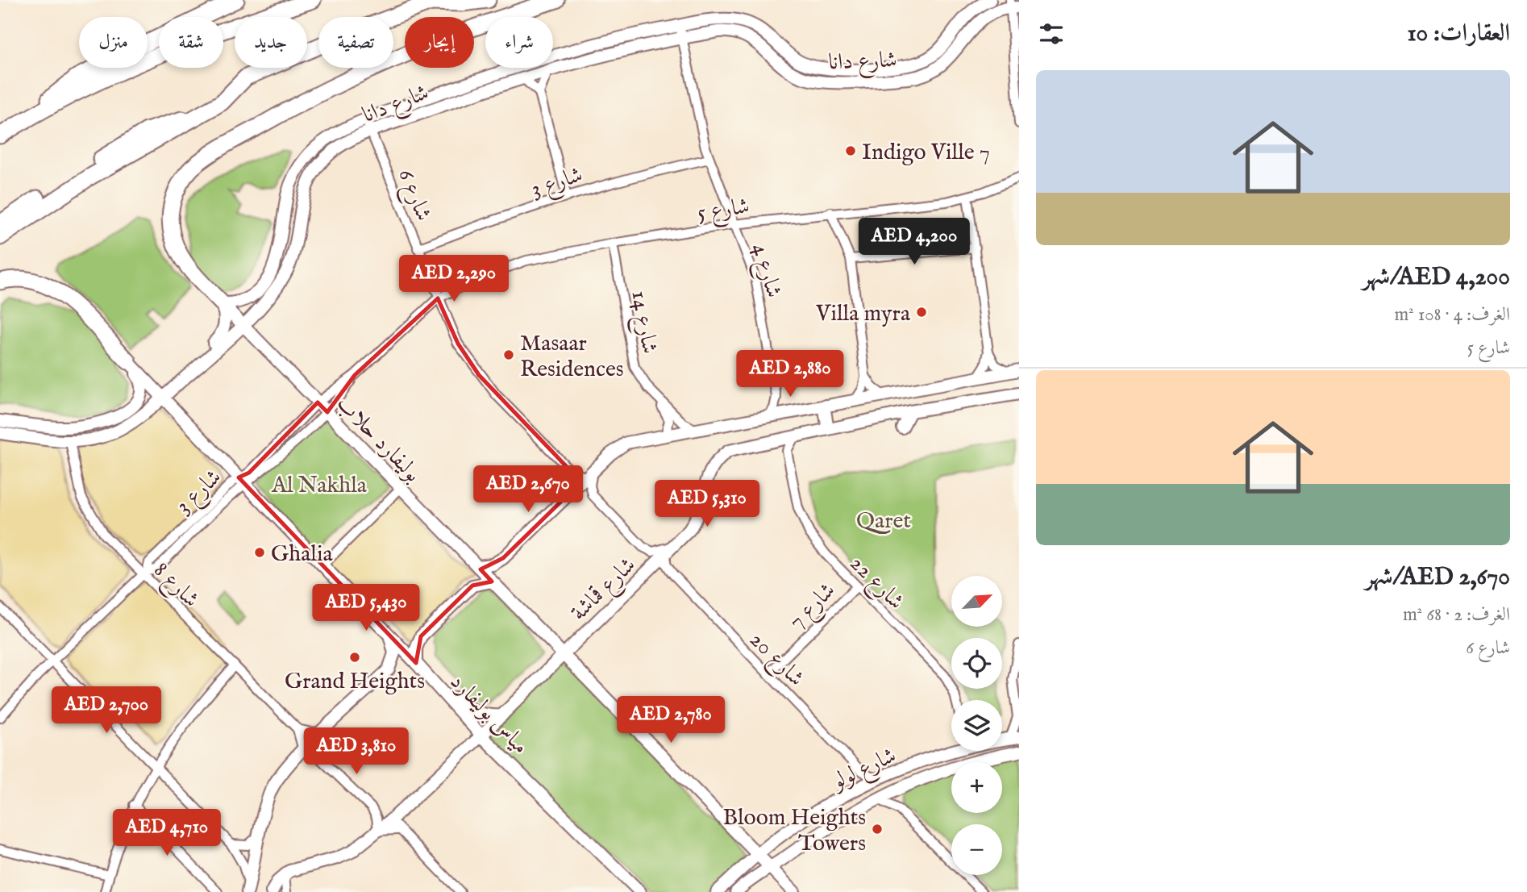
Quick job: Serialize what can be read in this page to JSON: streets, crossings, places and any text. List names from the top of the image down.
{
  "streets": {
    "street": [
      "شارع دانا",
      "شارع 3",
      "شارع 6",
      "شارع 5",
      "شارع 4",
      "شارع 14",
      "بوليفارد حلاب",
      "شارع 22",
      "شارع 8",
      "شارع قماشة",
      "شارع 7",
      "شارع 20",
      "مياس بوليفارد",
      "شارع لولو"
    ]
  },
  "crossings": [
    ["شارع دانا", "شارع 6"],
    ["شارع دانا", "شارع 4"],
    ["شارع دانا", "بوليفارد حلاب"],
    ["شارع دانا", "شارع 8"],
    ["شارع دانا", "مياس بوليفارد"],
    ["شارع 3", "شارع 6"],
    ["شارع 3", "شارع 5"],
    ["شارع 3", "شارع 4"],
    ["شارع 3", "بوليفارد حلاب"],
    ["شارع 3", "شارع 8"],
    ["شارع 3", "مياس بوليفارد"],
    ["شارع 6", "شارع 5"],
    ["شارع 5", "شارع 4"],
    ["شارع 5", "شارع 14"],
    ["بوليفارد حلاب", "شارع قماشة"],
    ["بوليفارد حلاب", "مياس بوليفارد"],
    ["بوليفارد حلاب", "شارع لولو"],
    ["شارع 22", "شارع 7"],
    ["شارع قماشة", "شارع 20"],
    ["شارع قماشة", "مياس بوليفارد"],
    ["شارع 7", "شارع 20"],
    ["شارع 20", "شارع لولو"]
  ],
  "parks": ["Al Nakhla", "Qaret"],
  "places": [
    "Indigo Ville 7",
    "Villa myra",
    "Masaar Residences",
    "Ghalia",
    "Grand Heights",
    "Bloom Heights Towers"
  ],
  "north": "top right",
  "page": {
    "heading": "العقارات: 10",
    "chip": [
      "شراء",
      "إيجار",
      "تصفية",
      "جديد",
      "شقة",
      "منزل"
    ],
    "list": [
      {
        "name": "AED 4,200/شهر",
        "note": "الغرف: 4 · 108 m² · شارع 5"
      },
      {
        "name": "AED 2,670/شهر",
        "note": "الغرف: 2 · 68 m² · شارع 6"
      }
    ],
    "price": [
      "AED 4,200",
      "AED 2,290",
      "AED 2,880",
      "AED 2,670",
      "AED 5,310",
      "AED 5,430",
      "AED 2,700",
      "AED 2,780",
      "AED 3,810",
      "AED 4,710"
    ],
    "map_buttons": ["+", "−"]
  }
}
